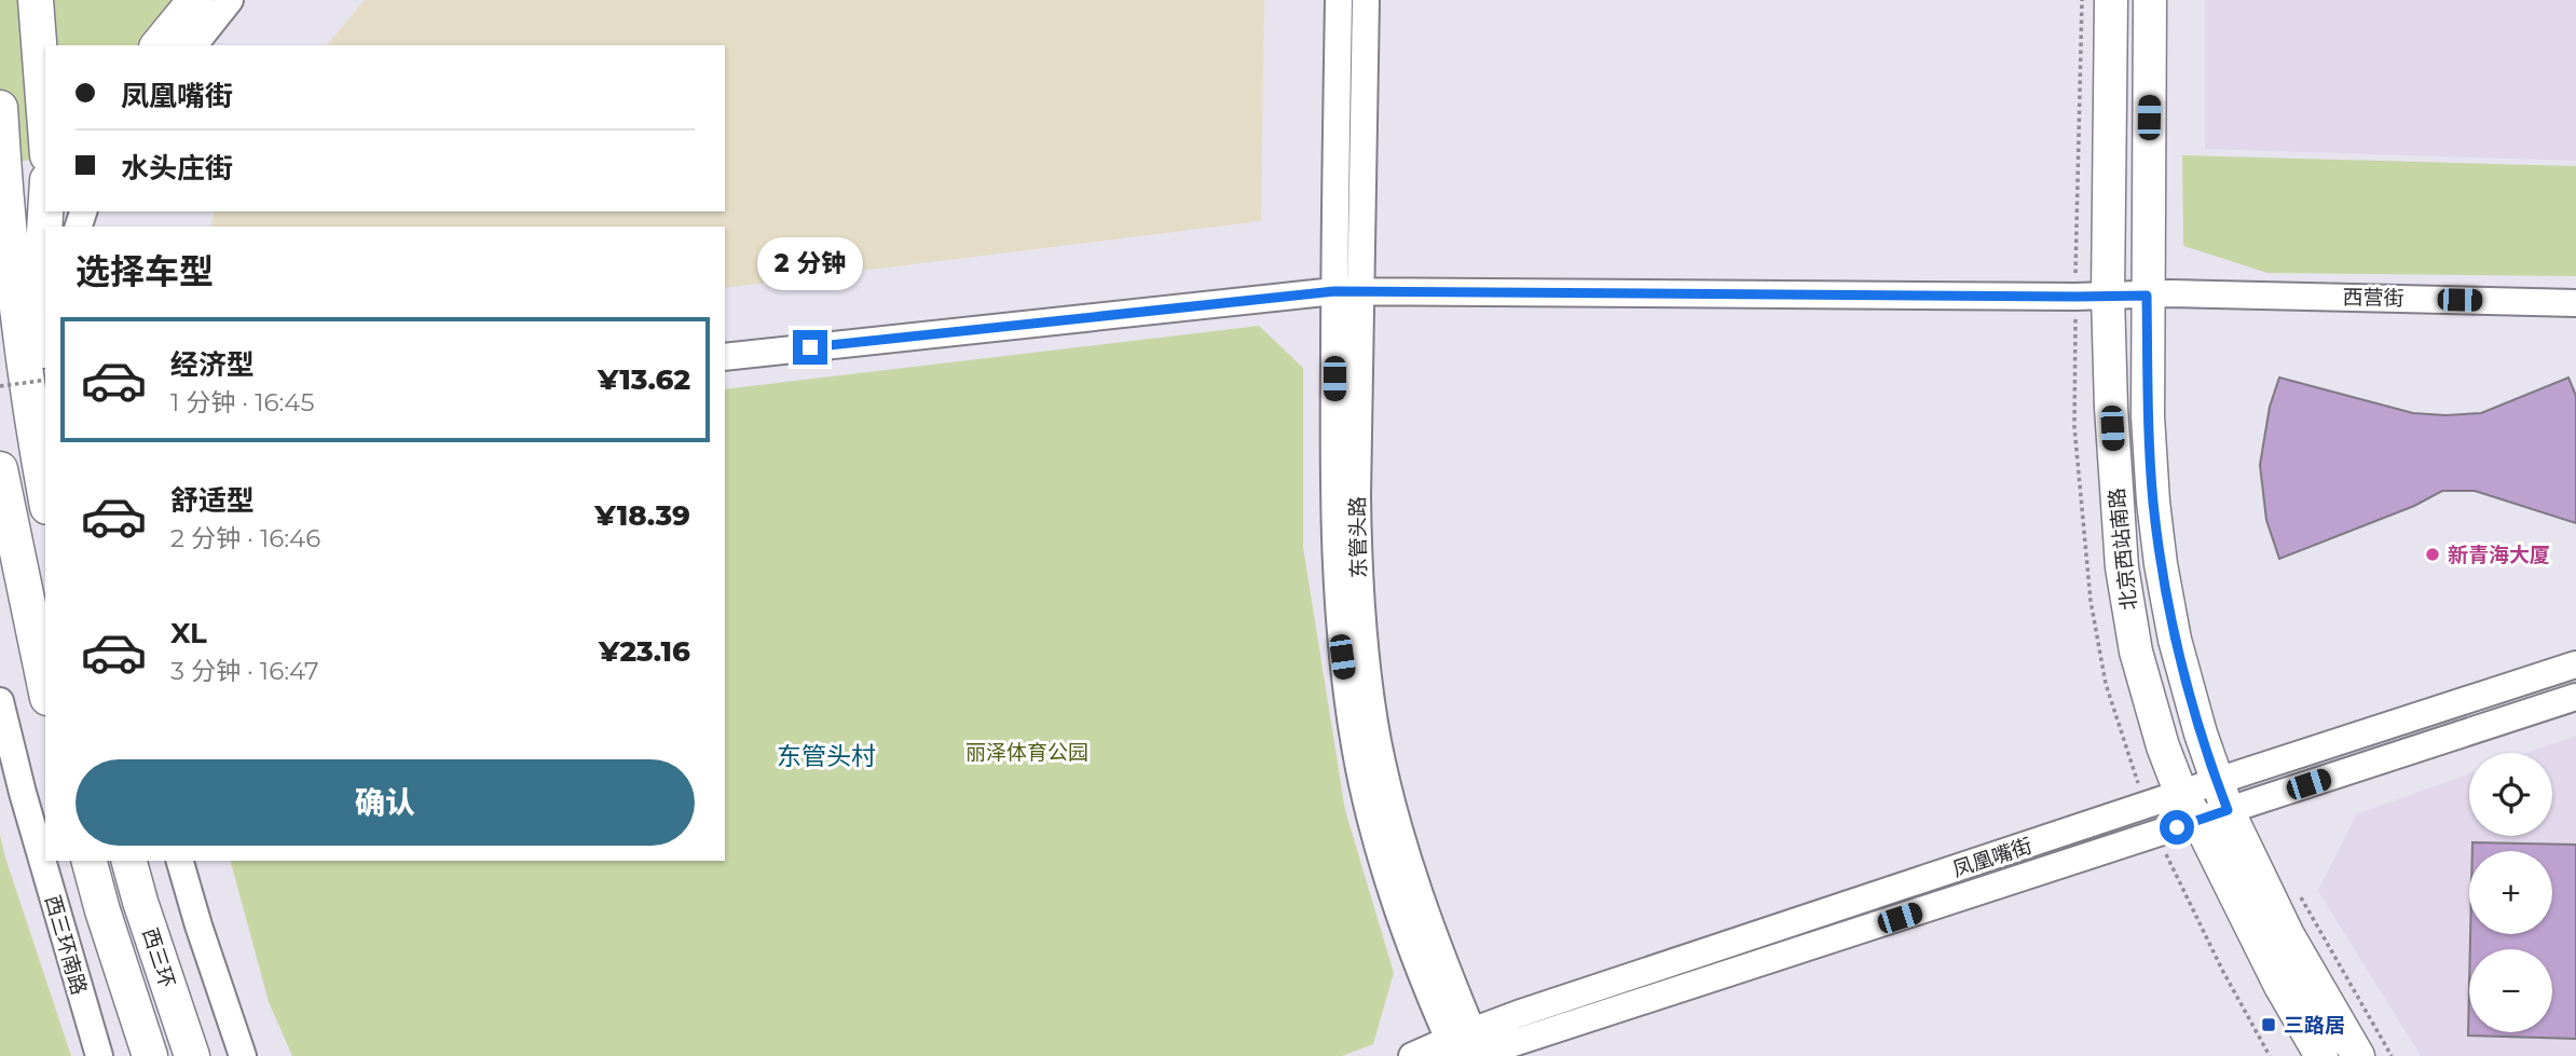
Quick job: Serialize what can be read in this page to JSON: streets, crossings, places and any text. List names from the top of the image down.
{
  "streets": {
    "highway": ["西三环"],
    "main road": ["北京西站南路"],
    "street": [
      "西营街",
      "东管头路",
      "凤凰嘴街",
      "西三环南路"
    ]
  },
  "crossings": [
    ["西营街", "东管头路"],
    ["西营街", "北京西站南路"],
    ["东管头路", "凤凰嘴街"],
    ["北京西站南路", "凤凰嘴街"]
  ],
  "districts": ["东管头村"],
  "parks": ["丽泽体育公园"],
  "places": {
    "other": ["新青海大厦"],
    "transit": ["三路居"]
  },
  "page": {
    "banner": ["凤凰嘴街", "水头庄街"],
    "heading": "选择车型",
    "bubble": "2 分钟",
    "list": [
      {
        "name": "经济型",
        "note": "1 分钟 · 16:45",
        "value": "¥13.62"
      },
      {
        "name": "舒适型",
        "note": "2 分钟 · 16:46",
        "value": "¥18.39"
      },
      {
        "name": "XL",
        "note": "3 分钟 · 16:47",
        "value": "¥23.16"
      }
    ],
    "buttons": "确认",
    "map_buttons": ["+", "−"]
  }
}
